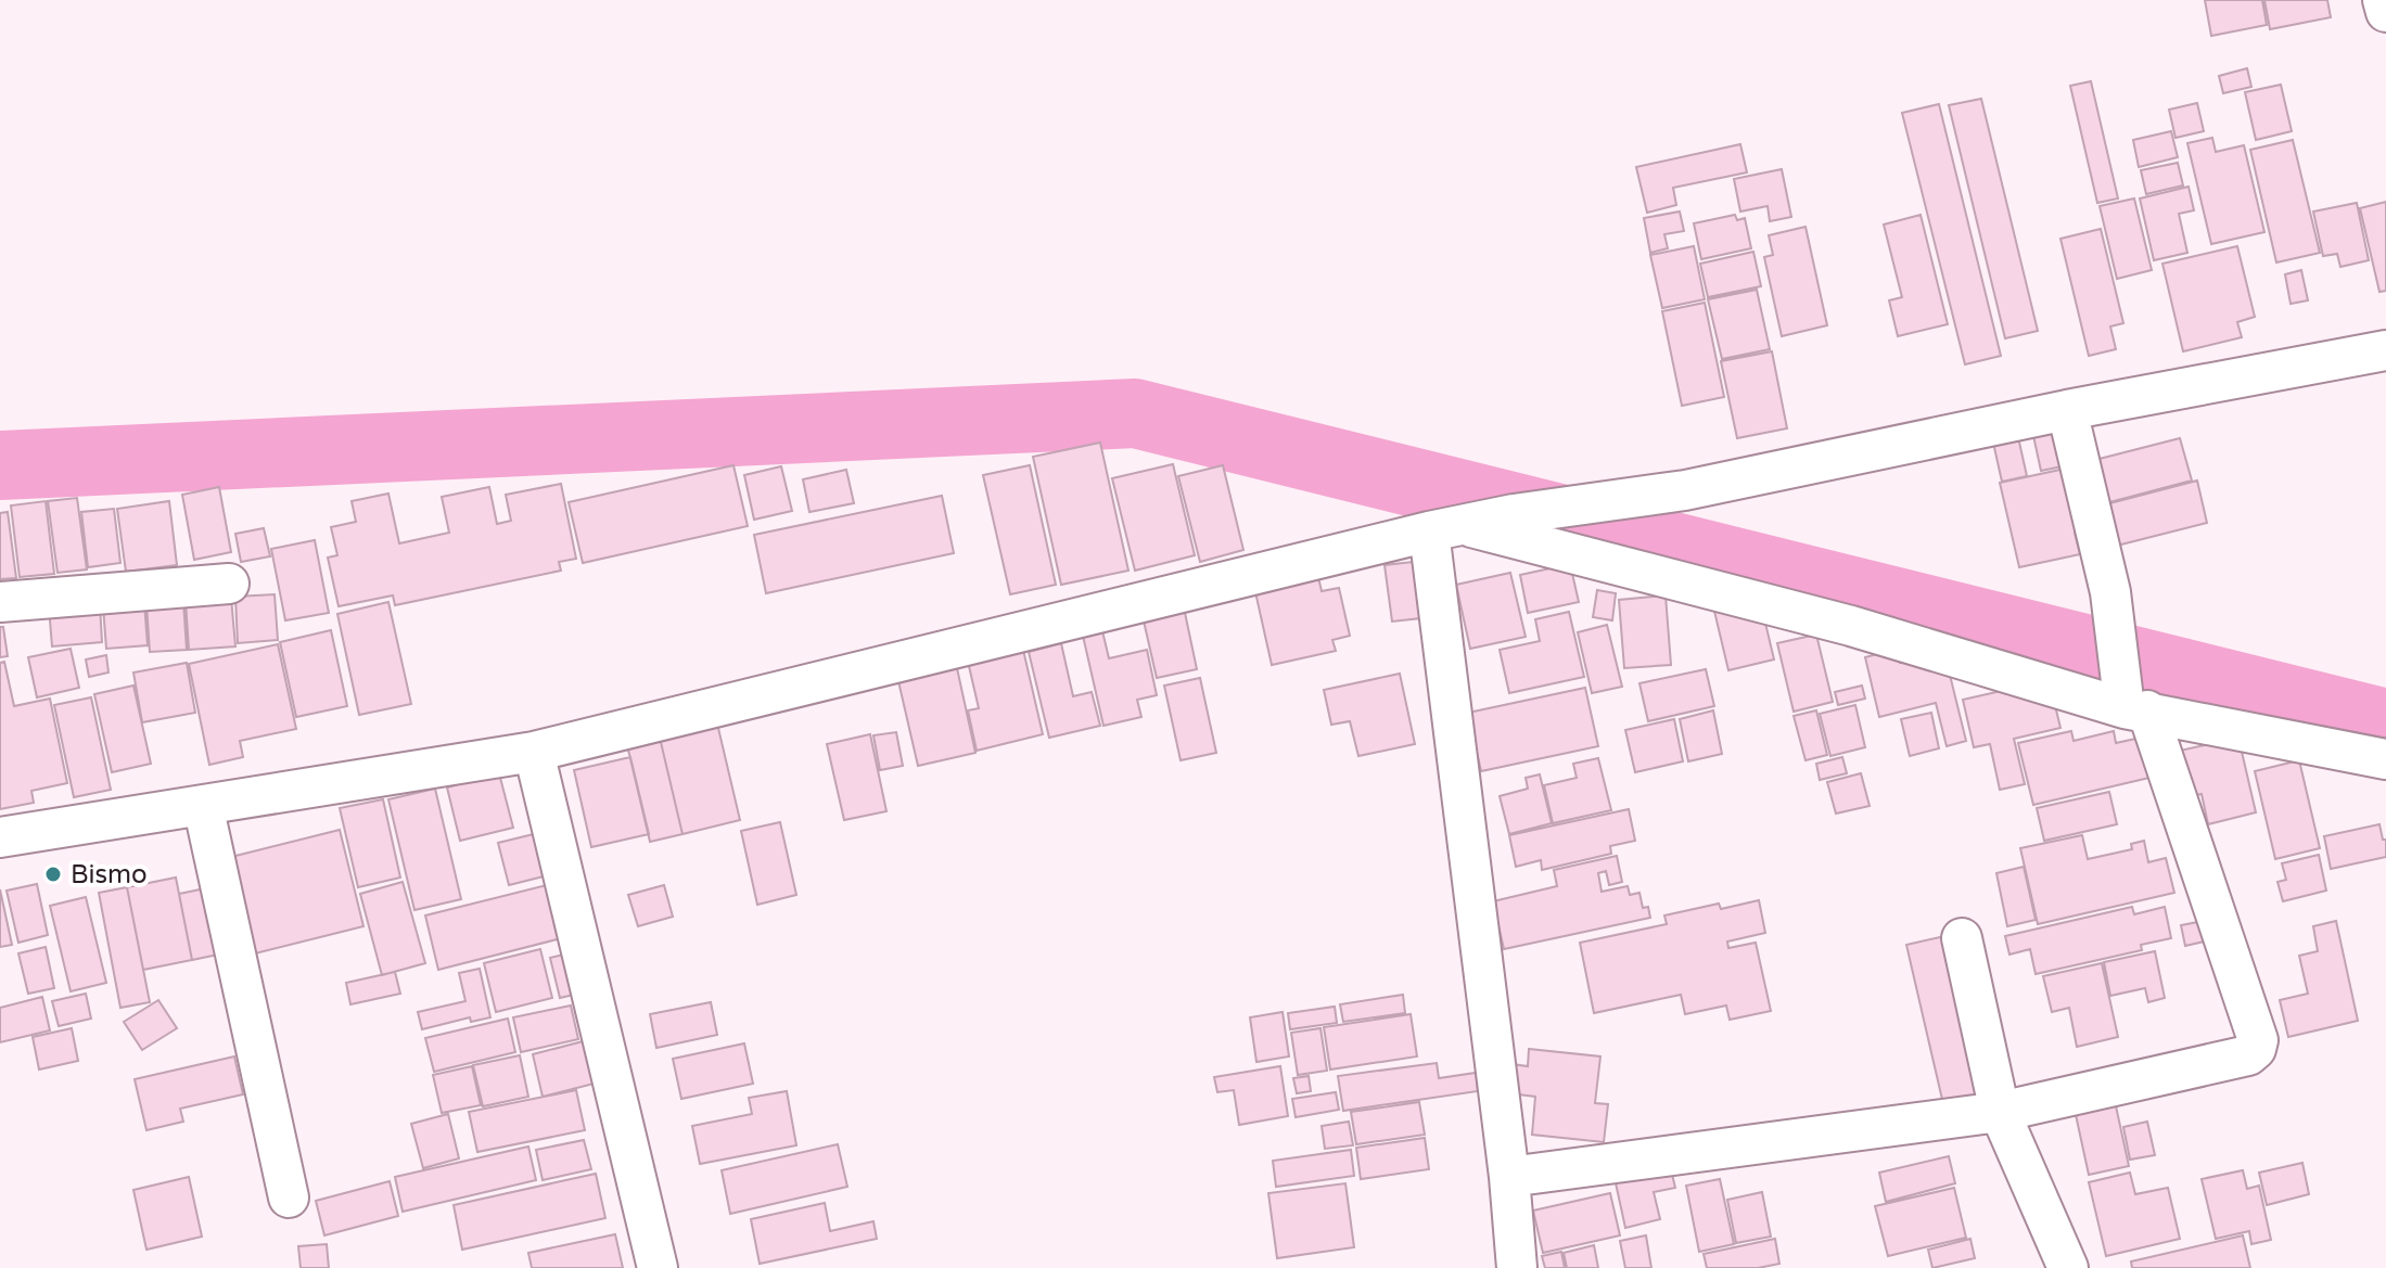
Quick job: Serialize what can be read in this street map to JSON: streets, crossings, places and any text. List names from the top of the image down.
{
  "places": ["Bismo"]
}
